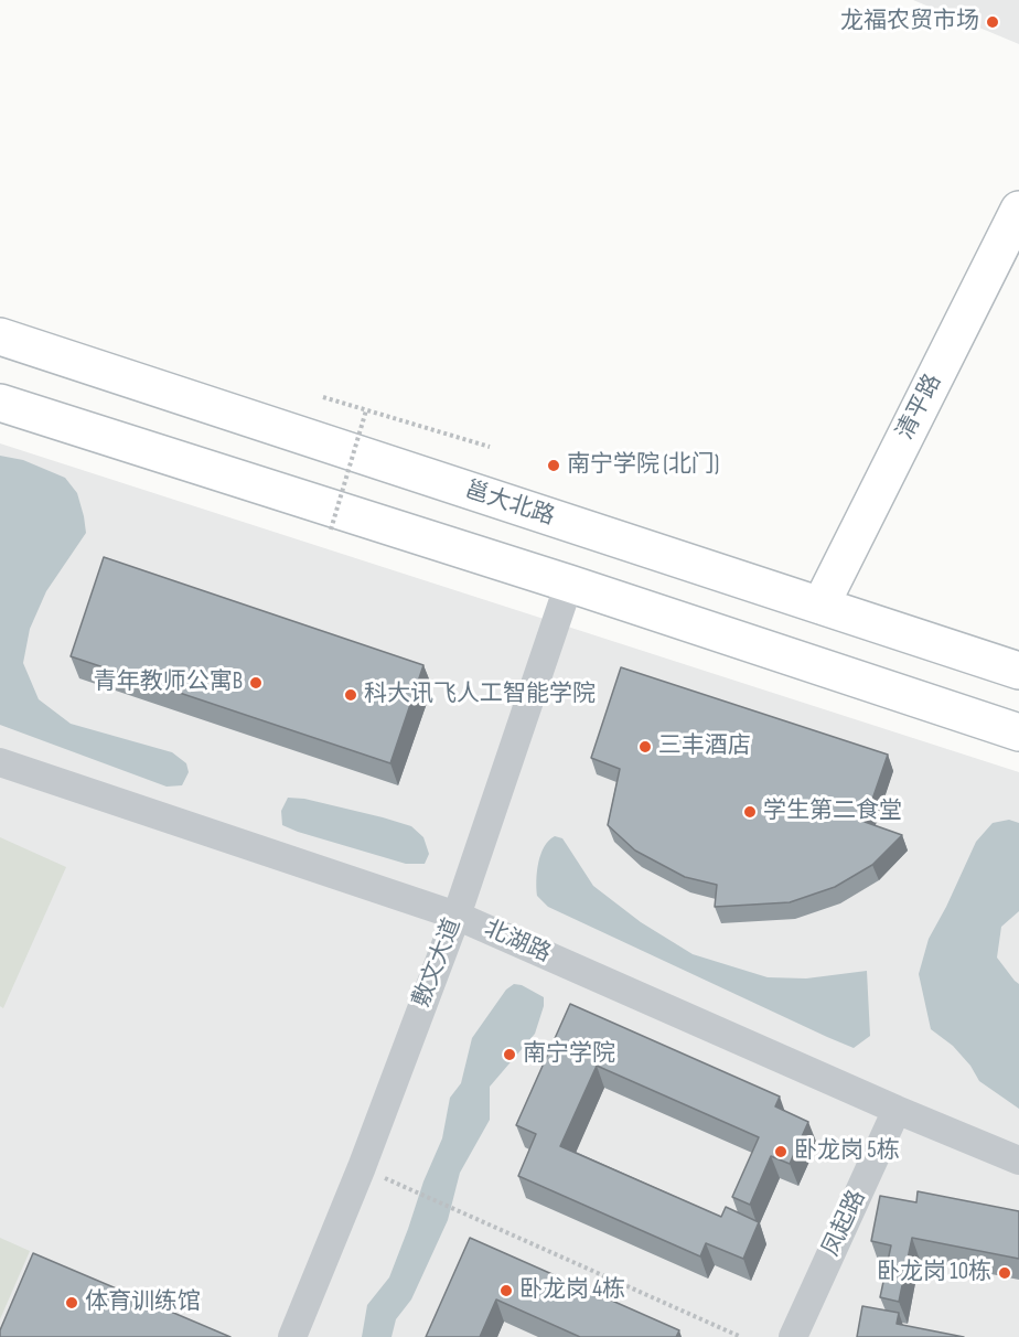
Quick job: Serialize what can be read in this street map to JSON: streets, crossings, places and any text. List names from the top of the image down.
{
  "streets": {
    "street": [
      "清平路",
      "邕大北路",
      "北湖路",
      "敷文大道",
      "凤起路"
    ]
  },
  "crossings": [
    ["清平路", "邕大北路"],
    ["北湖路", "敷文大道"],
    ["北湖路", "凤起路"]
  ],
  "places": [
    "龙福农贸市场",
    "南宁学院 (北门)",
    "青年教师公寓B",
    "科大讯飞人工智能学院",
    "三丰酒店",
    "学生第二食堂",
    "南宁学院",
    "卧龙岗 5栋",
    "卧龙岗 10栋",
    "卧龙岗 4栋",
    "体育训练馆"
  ]
}
